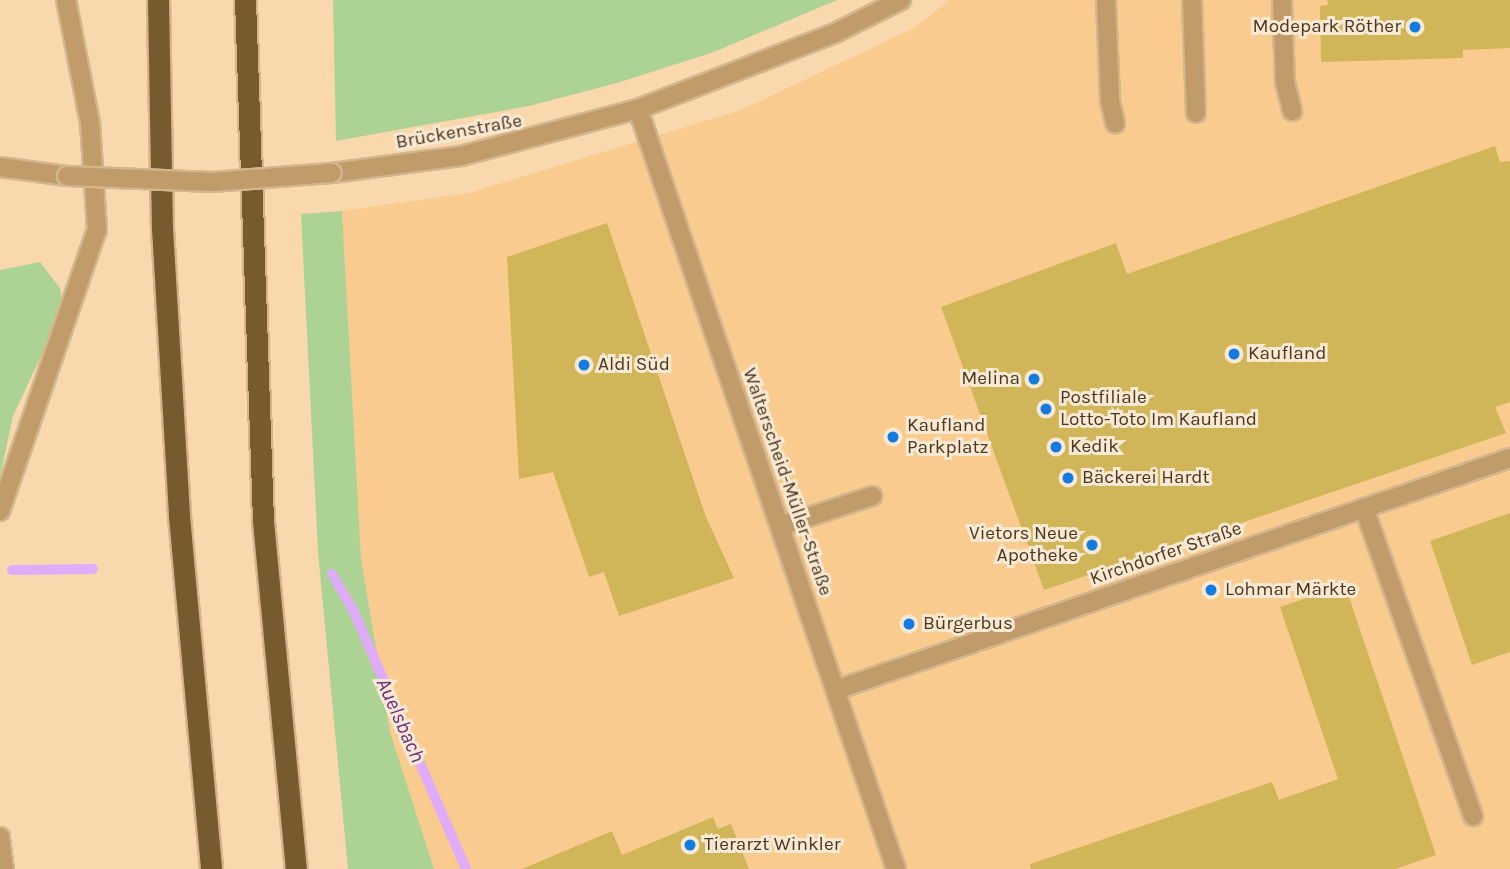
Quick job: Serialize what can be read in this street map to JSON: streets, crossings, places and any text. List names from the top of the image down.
{
  "streets": {
    "street": ["Brückenstraße", "Walterscheid-Müller-Straße", "Kirchdorfer Straße"]
  },
  "crossings": [
    ["Brückenstraße", "Walterscheid-Müller-Straße"],
    ["Walterscheid-Müller-Straße", "Kirchdorfer Straße"]
  ],
  "water": ["Auelsbach"],
  "places": [
    "Modepark Röther",
    "Kaufland",
    "Aldi Süd",
    "Melina",
    "Postfiliale Lotto-Toto Im Kaufland",
    "Kaufland Parkplatz",
    "Kedik",
    "Bäckerei Hardt",
    "Vietors Neue Apotheke",
    "Lohmar Märkte",
    "Bürgerbus",
    "Tierarzt Winkler"
  ]
}
